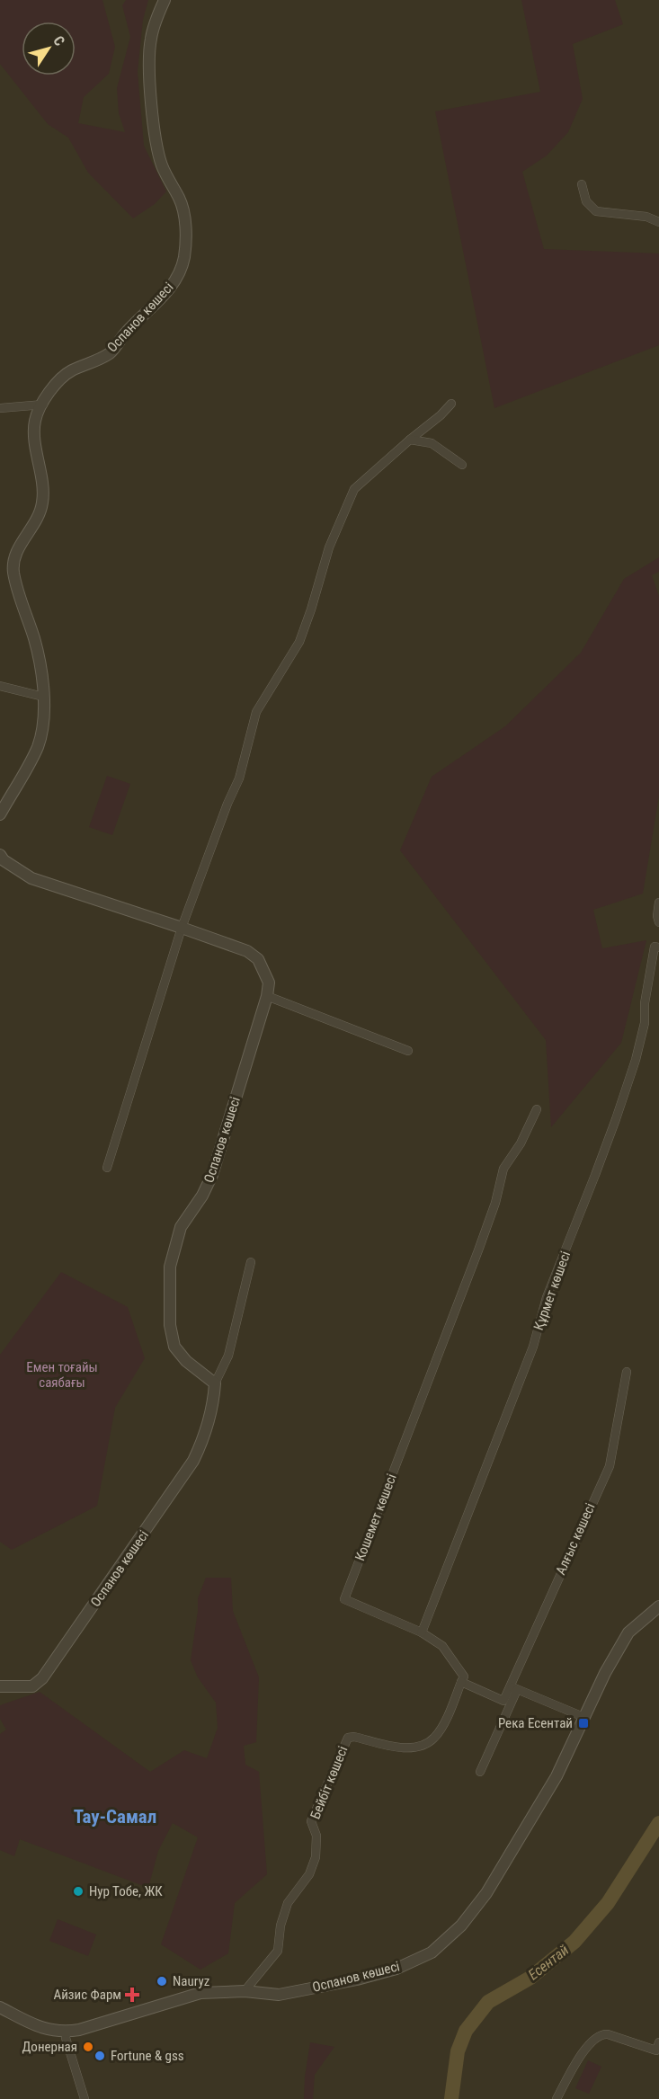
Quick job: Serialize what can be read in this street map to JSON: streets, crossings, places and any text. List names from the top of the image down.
{
  "streets": {
    "street": [
      "Оспанов көшесі",
      "Құрмет көшесі",
      "Кошемет көшесі",
      "Алғыс көшесі",
      "Бейбіт көшесі"
    ]
  },
  "crossings": [
    ["Оспанов көшесі", "Бейбіт көшесі"],
    ["Құрмет көшесі", "Кошемет көшесі"],
    ["Кошемет көшесі", "Алғыс көшесі"],
    ["Кошемет көшесі", "Бейбіт көшесі"],
    ["Алғыс көшесі", "Бейбіт көшесі"]
  ],
  "districts": ["Тау-Самал"],
  "water": ["Есентай"],
  "parks": ["Емен тоғайы саябағы"],
  "places": {
    "transit": ["Река Есентай"],
    "other": [
      "Нур Тобе, ЖК",
      "Nauryz",
      "Донерная",
      "Fortune & gss"
    ],
    "health": ["Айзис Фарм"]
  },
  "north": "top right"
}
